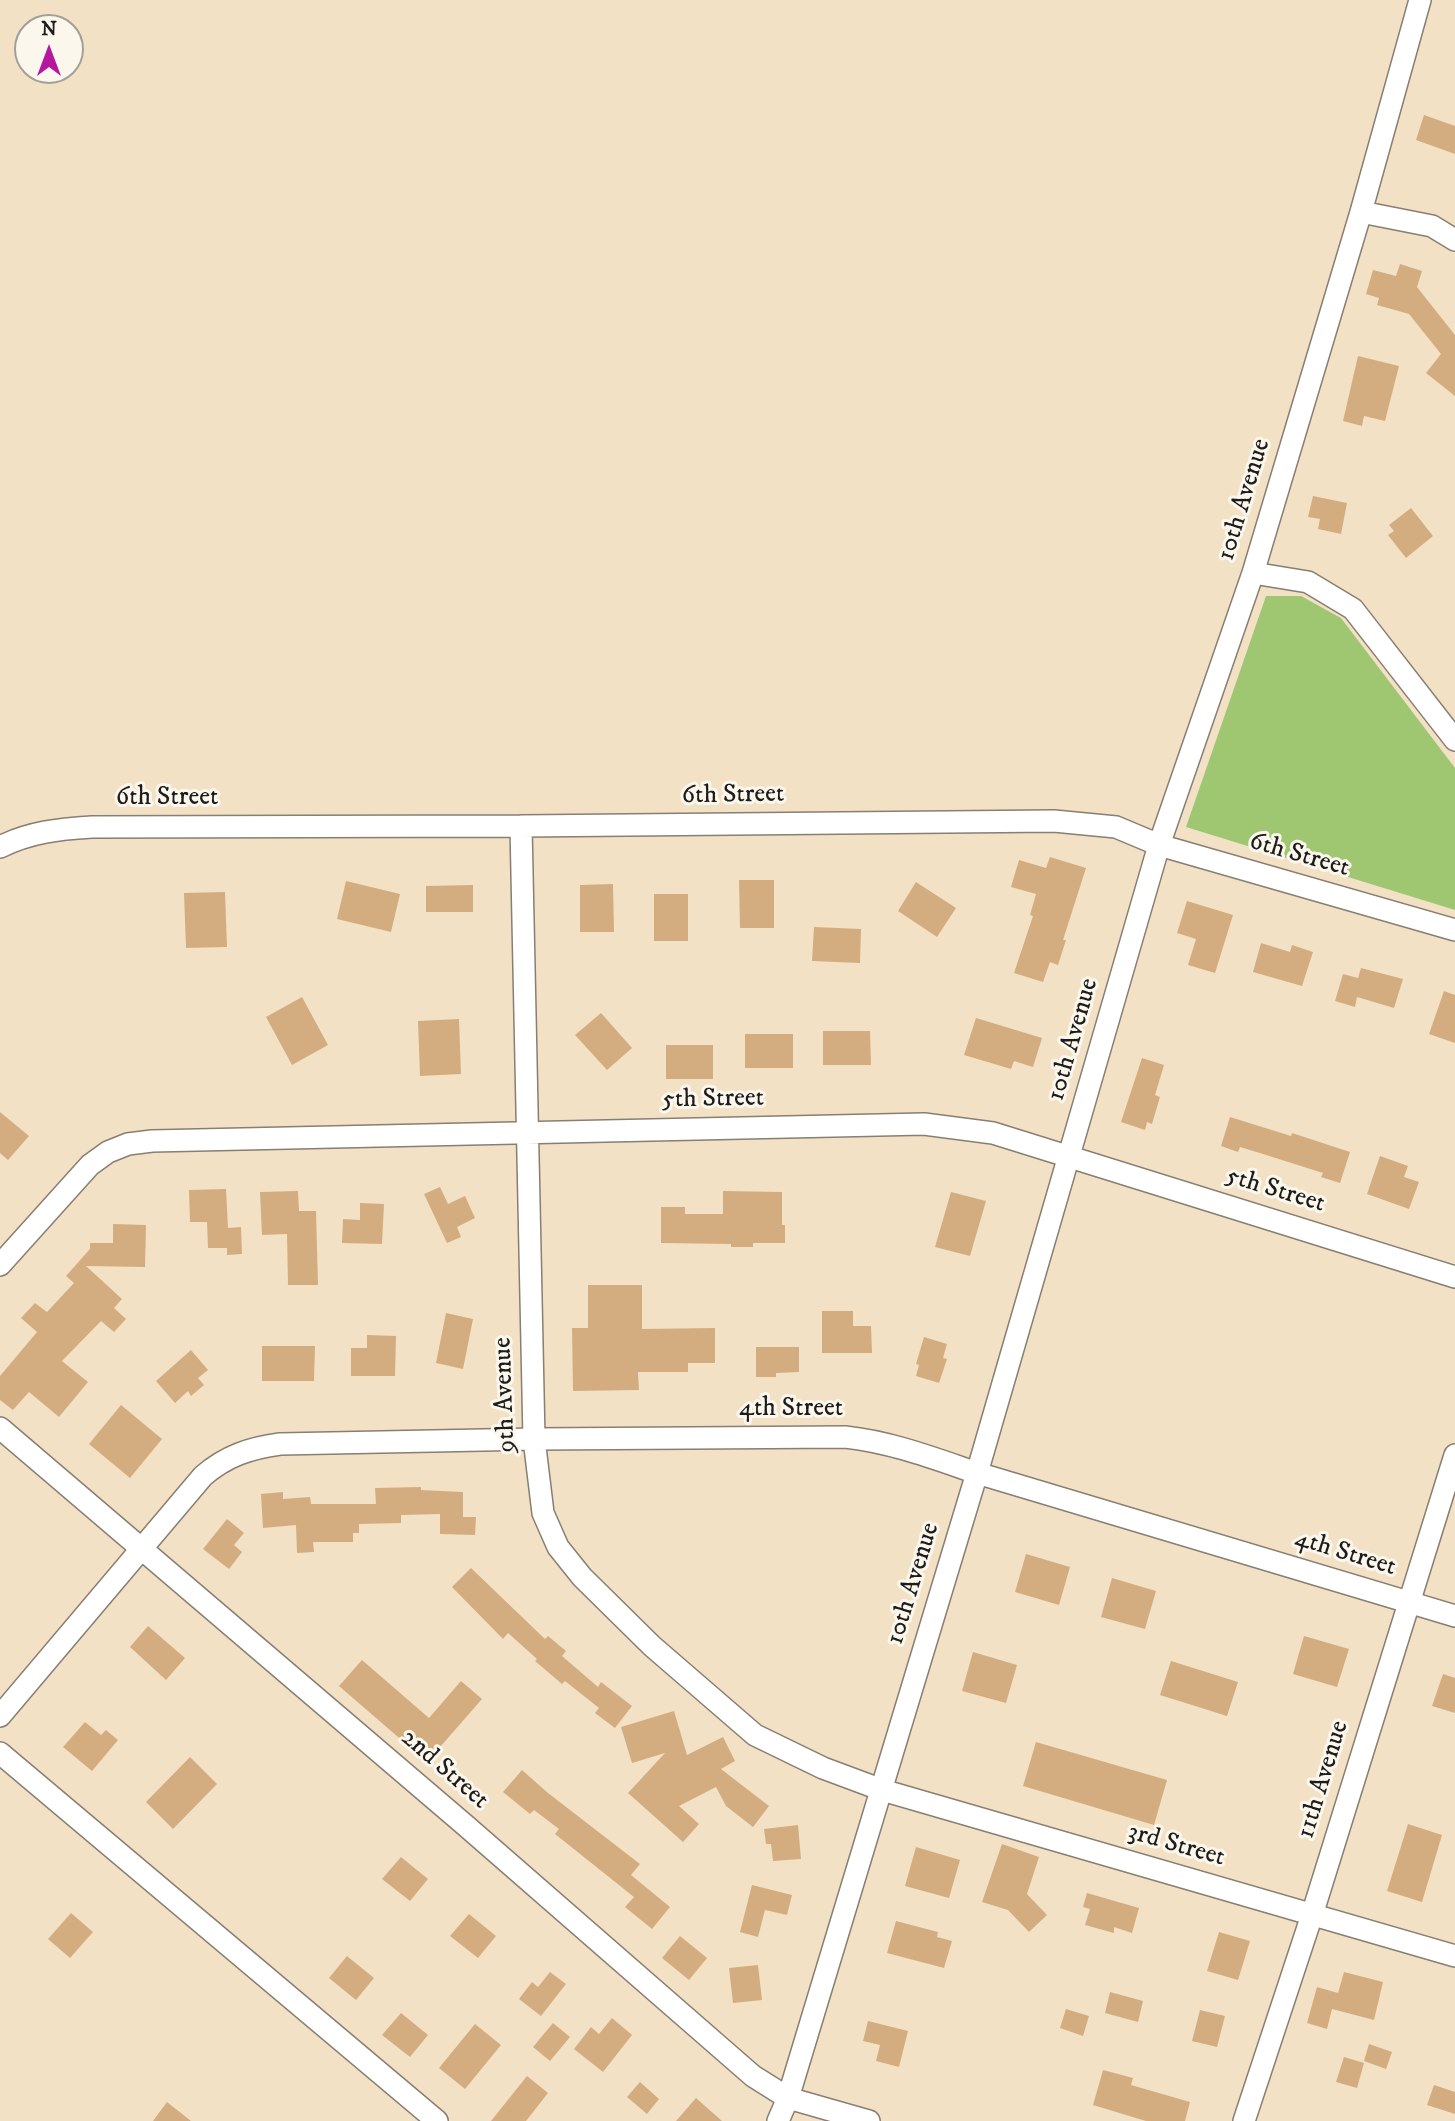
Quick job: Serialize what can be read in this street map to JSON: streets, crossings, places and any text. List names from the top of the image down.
{
  "streets": {
    "street": [
      "10th Avenue",
      "6th Street",
      "5th Street",
      "9th Avenue",
      "4th Street",
      "2nd Street",
      "11th Avenue",
      "3rd Street"
    ]
  },
  "crossings": [
    ["10th Avenue", "6th Street"],
    ["10th Avenue", "5th Street"],
    ["10th Avenue", "9th Avenue"],
    ["10th Avenue", "4th Street"],
    ["10th Avenue", "2nd Street"],
    ["10th Avenue", "3rd Street"],
    ["6th Street", "9th Avenue"],
    ["5th Street", "9th Avenue"],
    ["9th Avenue", "4th Street"],
    ["9th Avenue", "3rd Street"],
    ["4th Street", "2nd Street"],
    ["4th Street", "11th Avenue"],
    ["11th Avenue", "3rd Street"]
  ],
  "north": "top"
}
